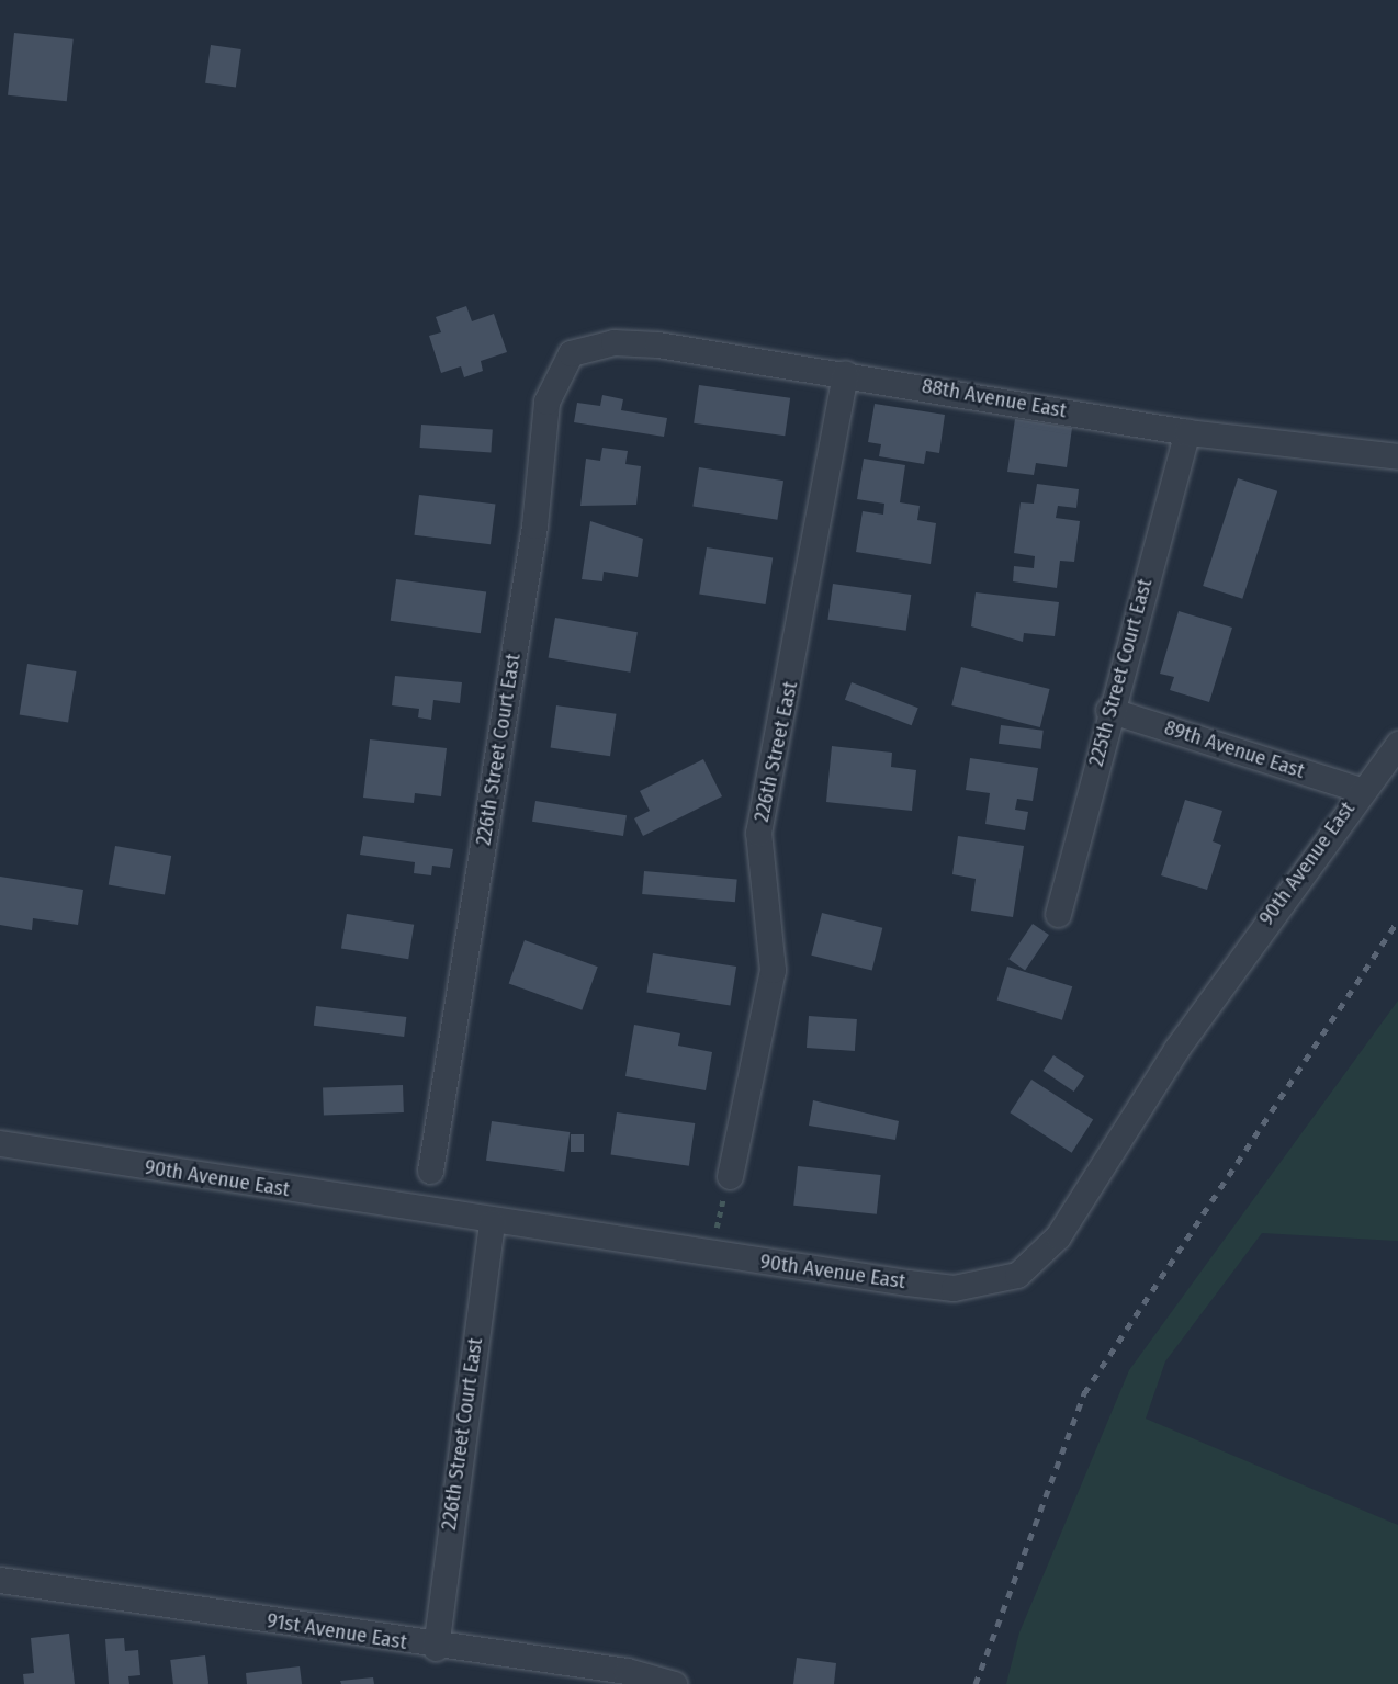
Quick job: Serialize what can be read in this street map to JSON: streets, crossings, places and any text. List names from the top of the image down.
{
  "streets": {
    "street": [
      "88th Avenue East",
      "225th Street Court East",
      "226th Street Court East",
      "89th Avenue East",
      "226th Street East",
      "90th Avenue East",
      "91st Avenue East"
    ]
  },
  "crossings": [
    ["88th Avenue East", "225th Street Court East"],
    ["88th Avenue East", "226th Street Court East"],
    ["88th Avenue East", "226th Street East"],
    ["225th Street Court East", "89th Avenue East"],
    ["226th Street Court East", "90th Avenue East"],
    ["226th Street Court East", "91st Avenue East"],
    ["89th Avenue East", "90th Avenue East"]
  ]
}
